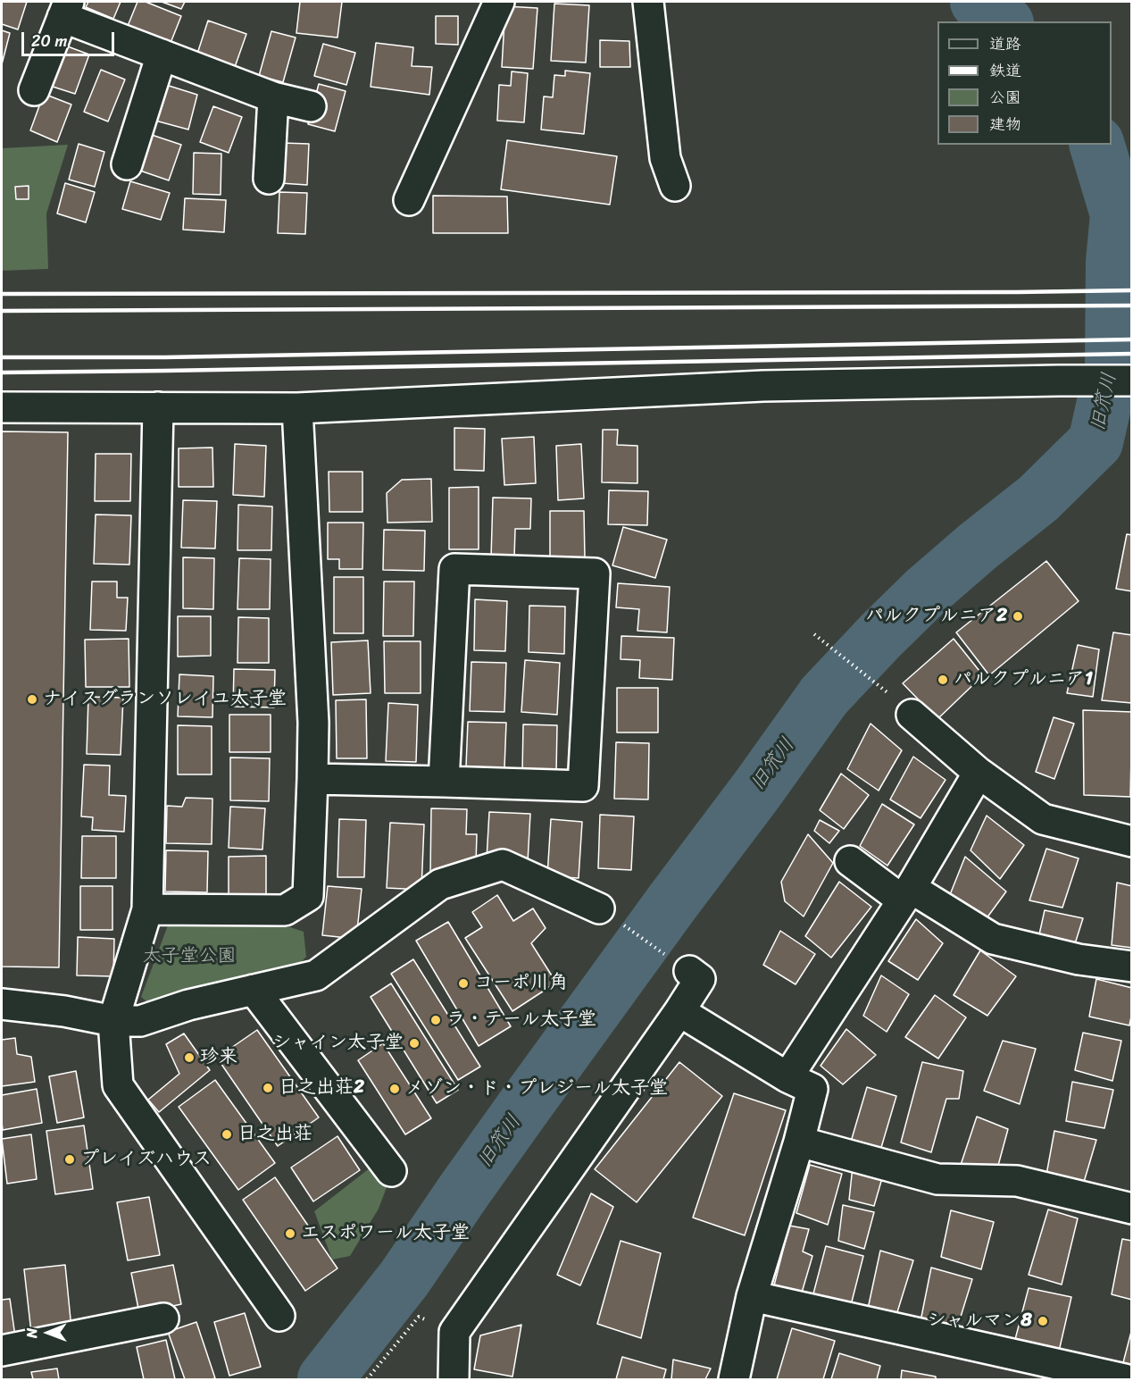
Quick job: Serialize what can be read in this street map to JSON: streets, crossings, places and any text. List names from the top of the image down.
{
  "water": ["旧笊川"],
  "parks": ["太子堂公園"],
  "places": [
    "パルクプルニア2",
    "パルクプルニア1",
    "ナイスグランソレイユ太子堂",
    "コーポ川角",
    "ラ・テール太子堂",
    "シャイン太子堂",
    "珍来",
    "日之出荘2",
    "メゾン・ド・プレジール太子堂",
    "日之出荘",
    "プレイズハウス",
    "エスポワール太子堂",
    "シャルマン8"
  ],
  "legend": [
    "道路",
    "鉄道",
    "公園",
    "建物"
  ],
  "scale_bar": "20 m",
  "north": "left"
}
